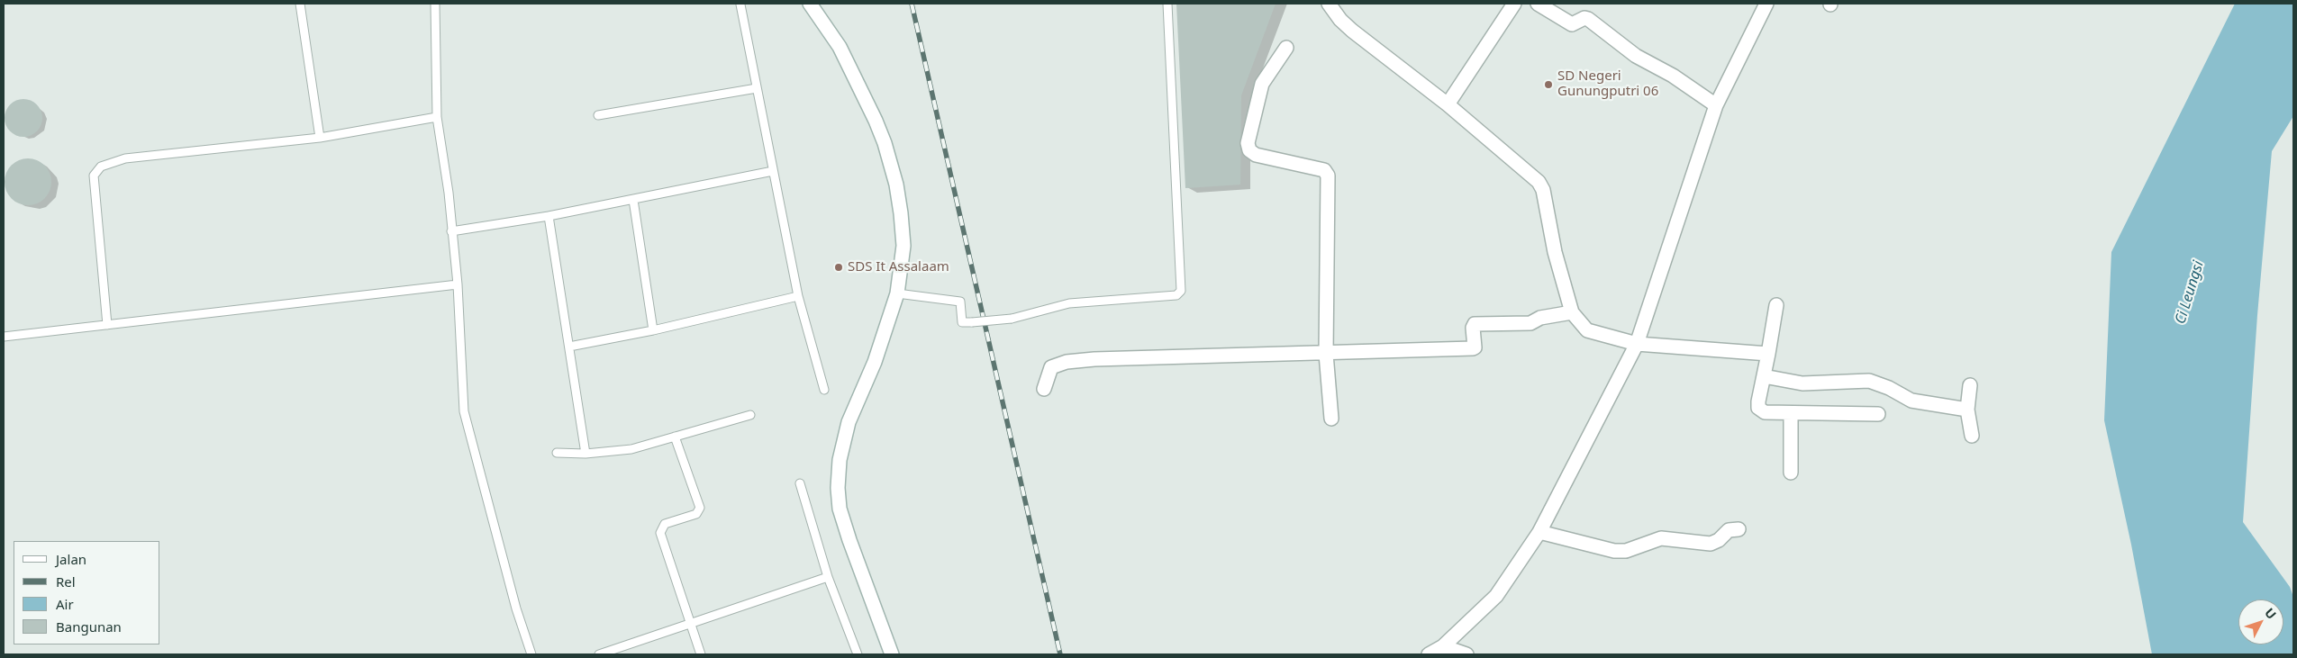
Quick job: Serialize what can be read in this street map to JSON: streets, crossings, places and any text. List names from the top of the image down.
{
  "water": ["Ci Leungsi"],
  "places": ["SD Negeri Gunungputri 06", "SDS It Assalaam"],
  "legend": [
    "Jalan",
    "Rel",
    "Air",
    "Bangunan"
  ],
  "north": "top right"
}
